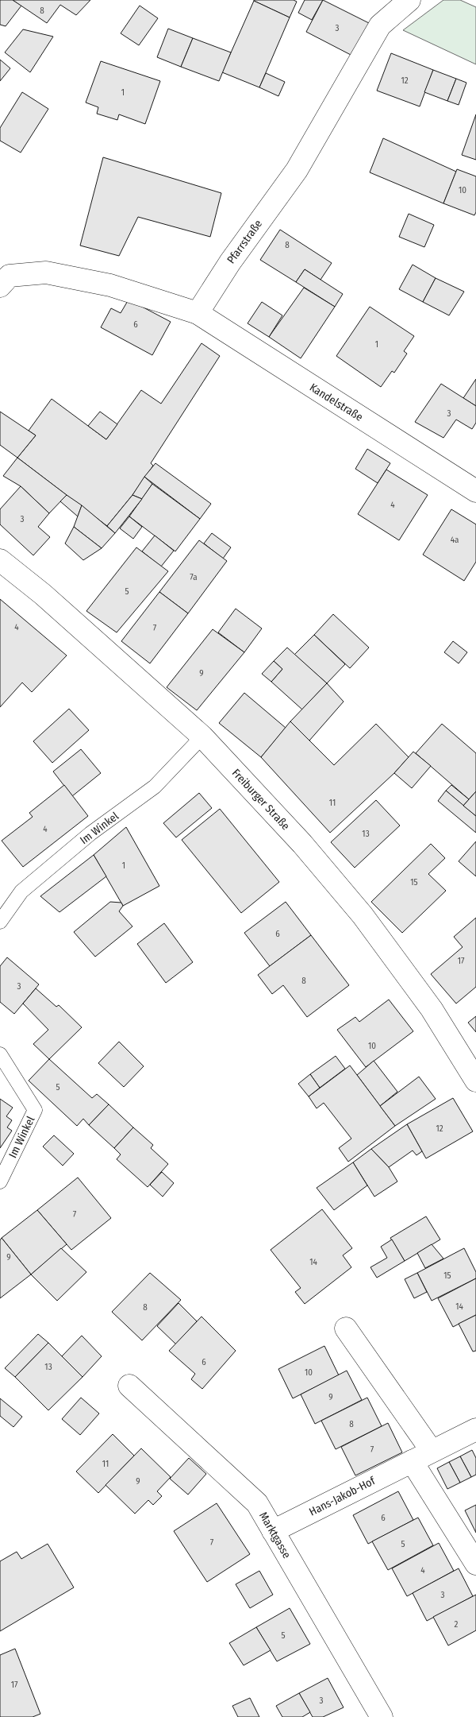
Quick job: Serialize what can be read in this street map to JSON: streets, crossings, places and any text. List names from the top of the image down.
{
  "streets": {
    "street": [
      "Pfarrstraße",
      "Kandelstraße",
      "Freiburger Straße",
      "Hans-Jakob-Hof",
      "Marktgasse"
    ],
    "lane": ["Im Winkel"]
  },
  "crossings": [
    ["Pfarrstraße", "Kandelstraße"],
    ["Freiburger Straße", "Im Winkel"],
    ["Hans-Jakob-Hof", "Marktgasse"]
  ],
  "house_numbers": [
    "8",
    "3",
    "12",
    "1",
    "10",
    "8",
    "6",
    "1",
    "3",
    "4",
    "3",
    "4a",
    "7a",
    "5",
    "4",
    "7",
    "9",
    "11",
    "4",
    "13",
    "1",
    "15",
    "6",
    "17",
    "8",
    "3",
    "10",
    "5",
    "12",
    "7",
    "9",
    "14",
    "15",
    "14",
    "8",
    "6",
    "13",
    "10",
    "9",
    "8",
    "7",
    "11",
    "9",
    "6",
    "7",
    "5",
    "4",
    "3",
    "2",
    "5",
    "17",
    "3"
  ]
}
